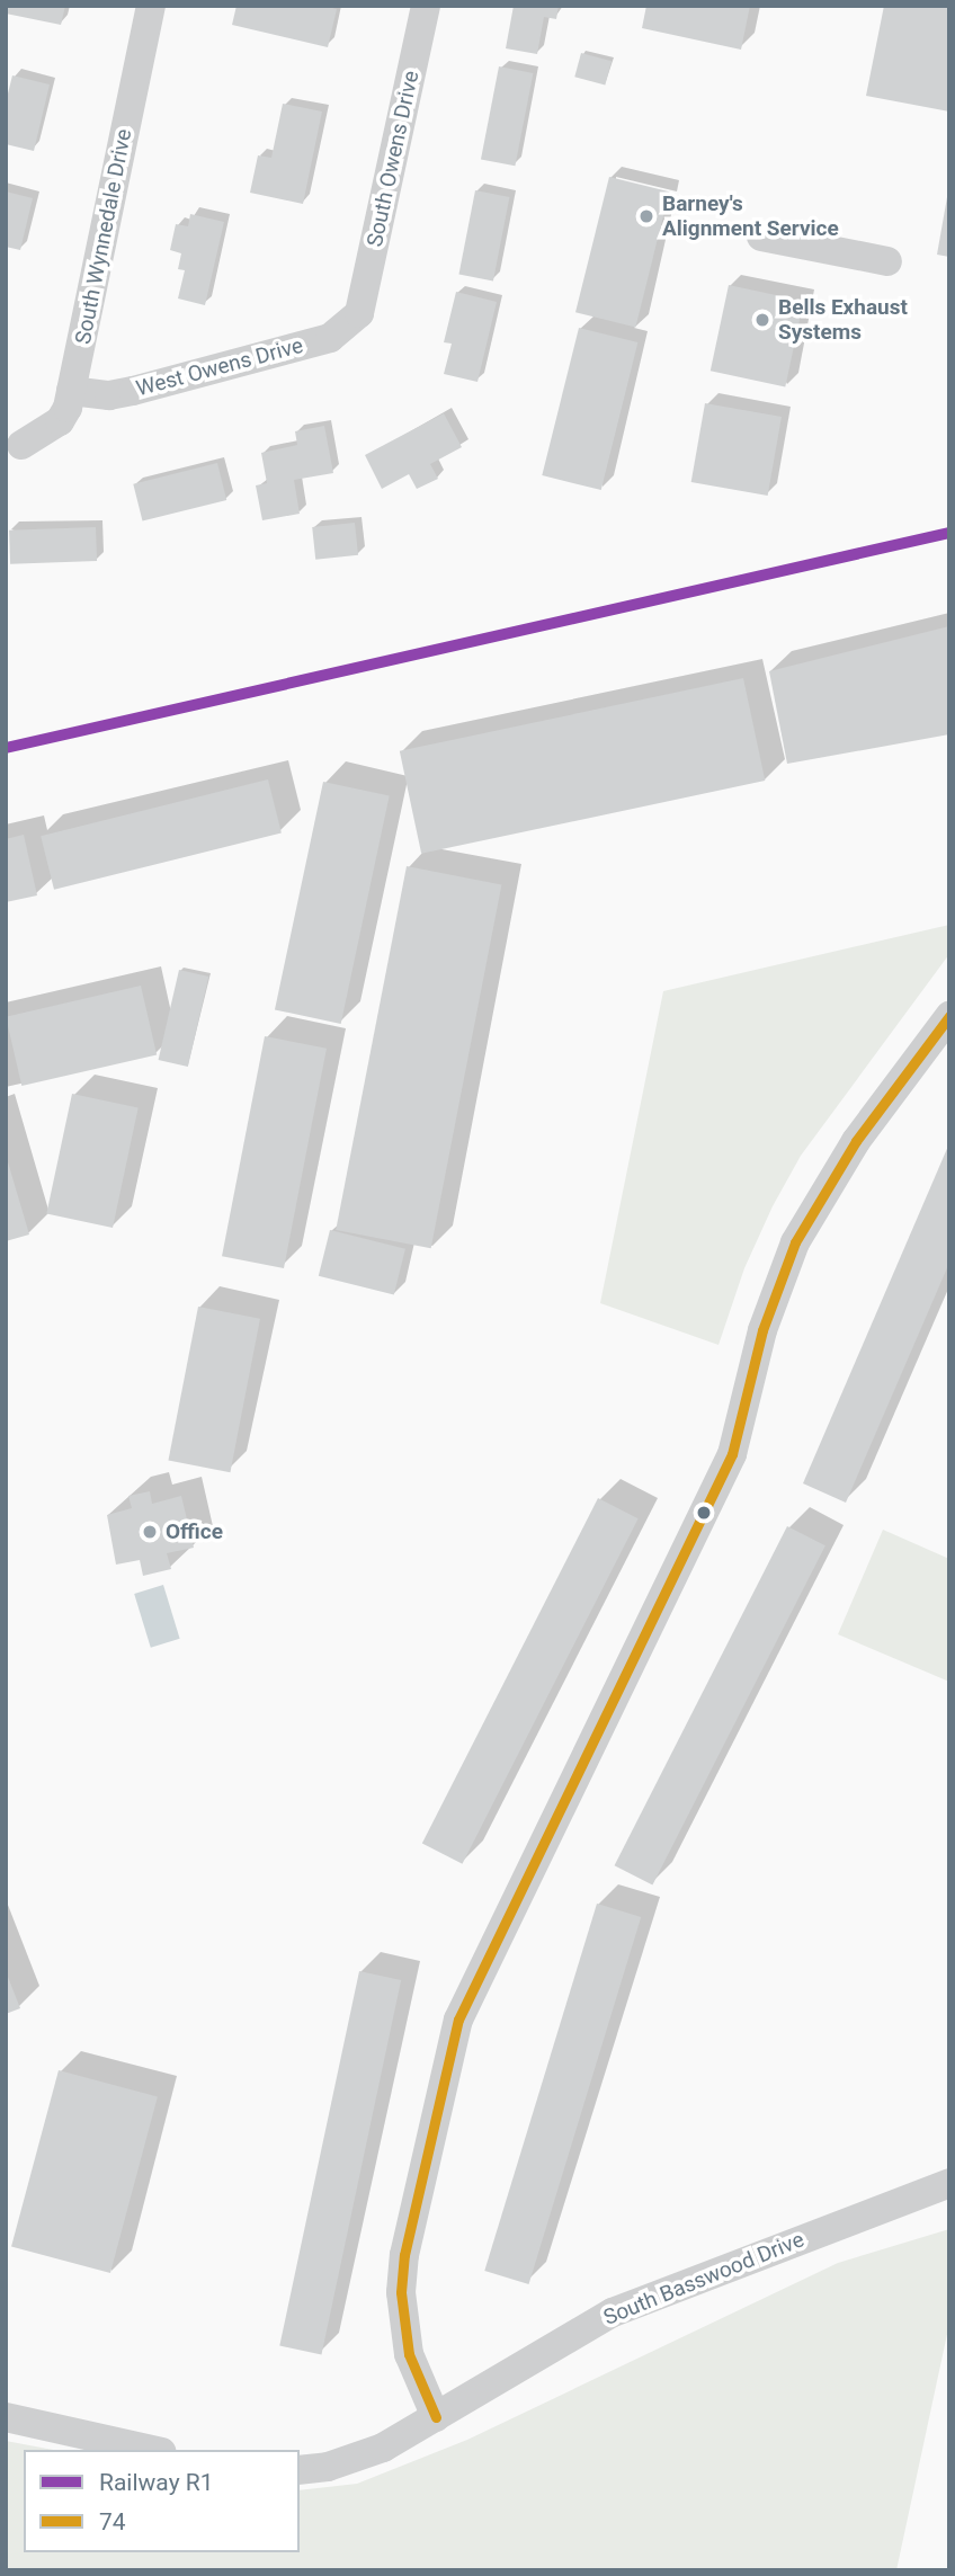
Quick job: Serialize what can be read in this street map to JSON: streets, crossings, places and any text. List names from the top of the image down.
{
  "streets": {
    "street": [
      "South Owens Drive",
      "South Wynnedale Drive",
      "West Owens Drive",
      "South Basswood Drive"
    ]
  },
  "crossings": [
    ["South Owens Drive", "West Owens Drive"],
    ["South Wynnedale Drive", "West Owens Drive"]
  ],
  "places": ["Barney's Alignment Service", "Bells Exhaust Systems", "Office"],
  "lines": ["rail line R1", "transit line 74"],
  "legend": ["Railway R1", "74"]
}
